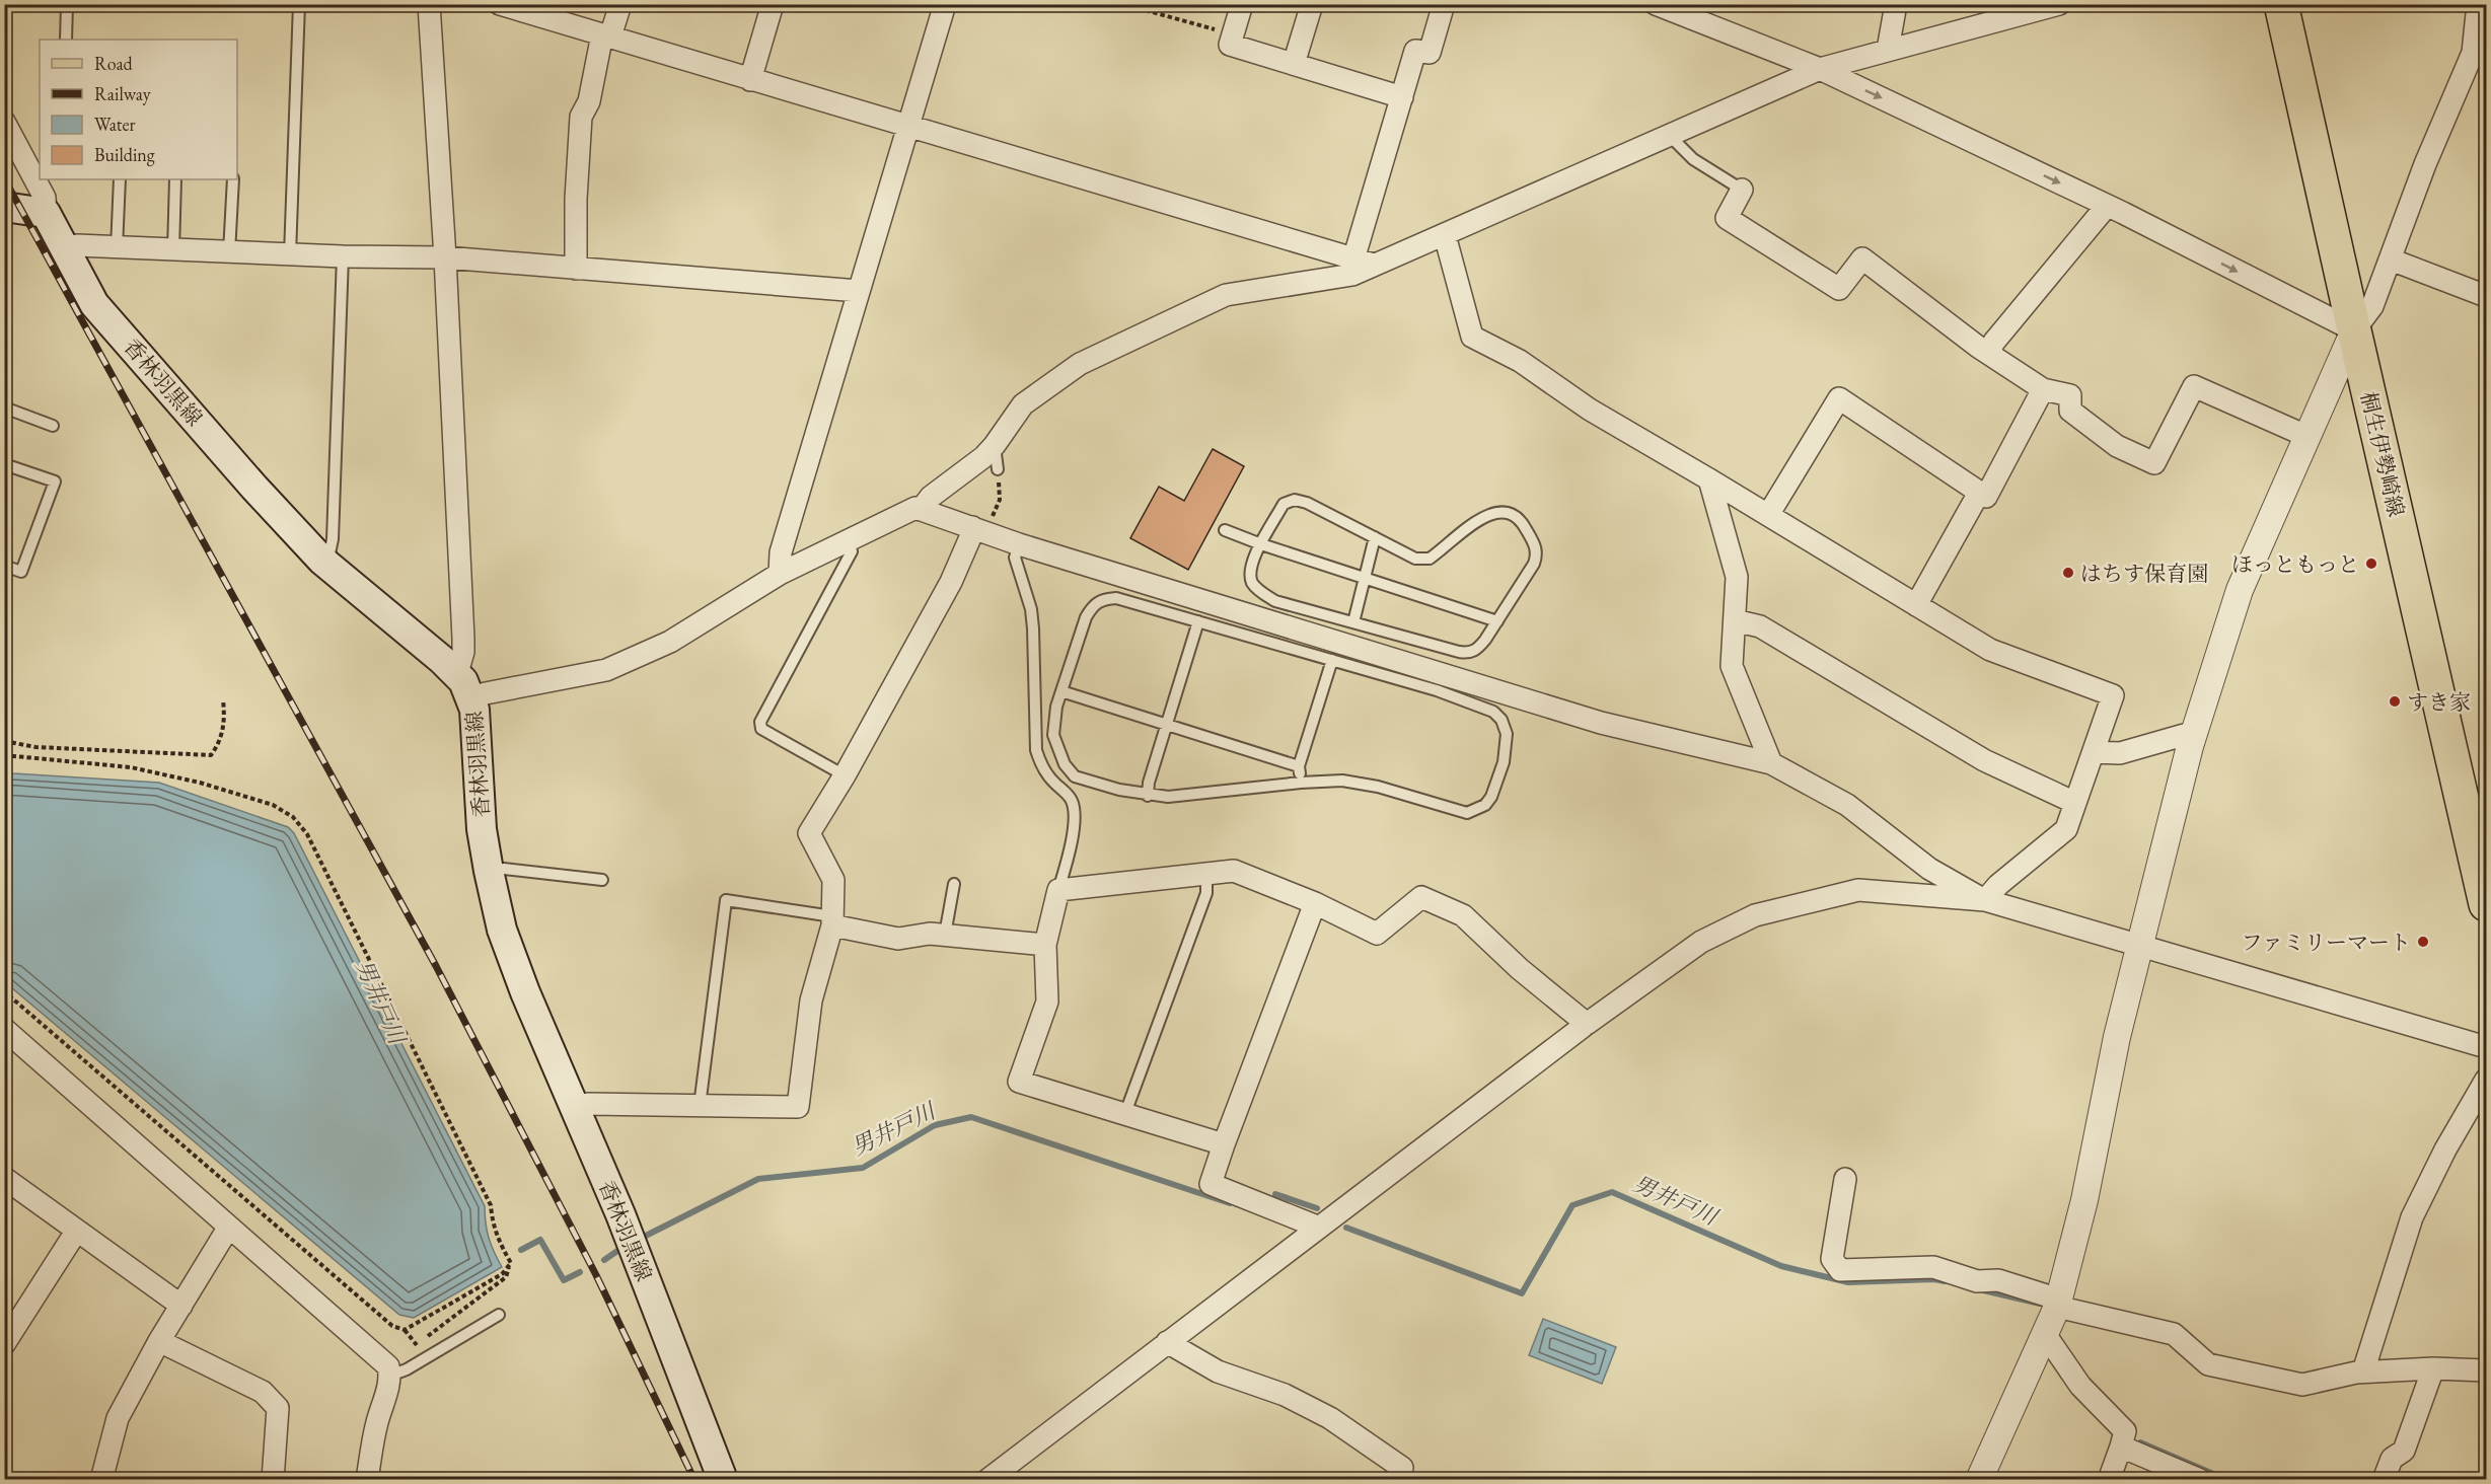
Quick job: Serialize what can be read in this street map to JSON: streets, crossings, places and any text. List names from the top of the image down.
{
  "streets": {
    "main road": ["香林羽黒線", "桐生伊勢崎線"]
  },
  "water": ["男井戸川"],
  "places": [
    "ほっともっと",
    "はちす保育園",
    "すき家",
    "ファミリーマート"
  ],
  "legend": [
    "Road",
    "Railway",
    "Water",
    "Building"
  ]
}
